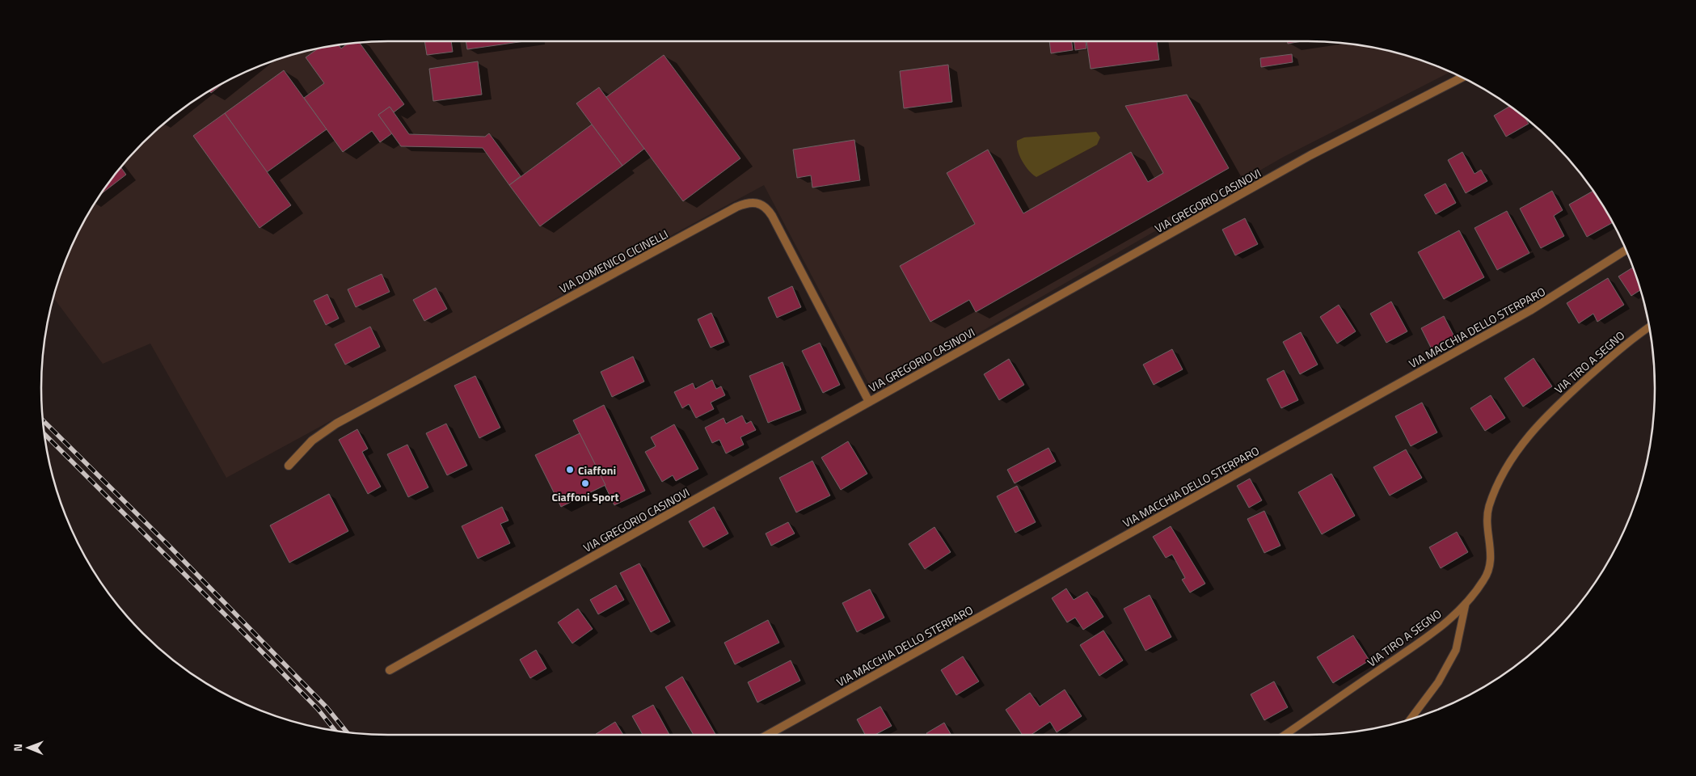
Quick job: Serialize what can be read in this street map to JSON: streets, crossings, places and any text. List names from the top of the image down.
{
  "streets": {
    "street": ["VIA GREGORIO CASINOVI", "VIA DOMENICO CICINELLI", "VIA MACCHIA DELLO STERPARO"],
    "lane": ["VIA TIRO A SEGNO"]
  },
  "crossings": [
    ["VIA GREGORIO CASINOVI", "VIA DOMENICO CICINELLI"]
  ],
  "places": ["Ciaffoni", "Ciaffoni Sport"],
  "north": "left"
}
